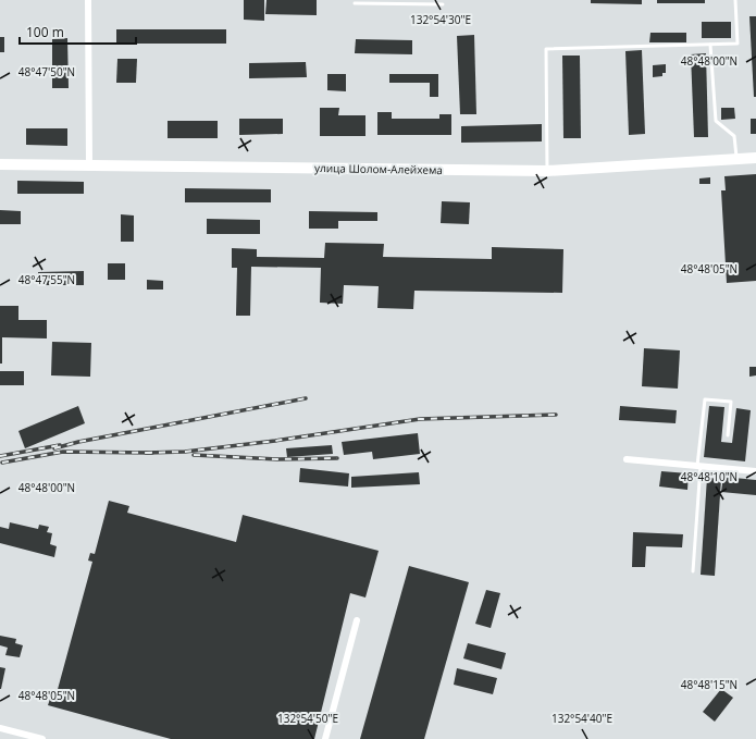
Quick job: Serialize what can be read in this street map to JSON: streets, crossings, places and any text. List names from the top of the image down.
{
  "streets": {
    "main road": ["улица Шолом-Алейхема"]
  },
  "scale_bar": "100 m",
  "coordinates": [
    "132°54'30\"E",
    "48°48'00\"N",
    "48°47'50\"N",
    "48°48'05\"N",
    "48°47'55\"N",
    "48°48'10\"N",
    "48°48'15\"N",
    "132°54'50\"E",
    "132°54'40\"E"
  ]
}
